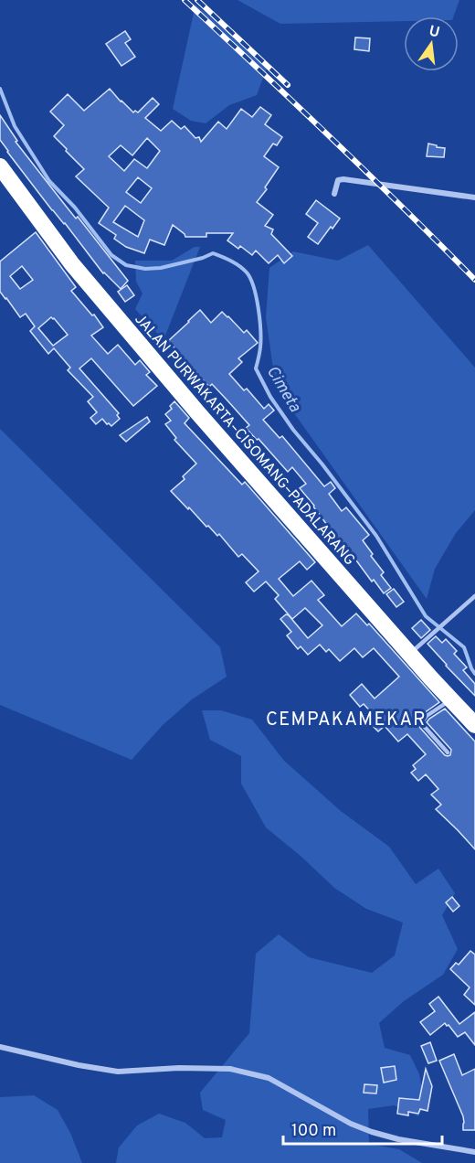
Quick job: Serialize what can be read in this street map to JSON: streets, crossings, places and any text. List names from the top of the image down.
{
  "streets": {
    "highway": ["JALAN PURWAKARTA–CISOMANG–PADALARANG"]
  },
  "districts": ["CEMPAKAMEKAR"],
  "water": ["Cimeta"],
  "scale_bar": "100 m",
  "north": "top"
}
